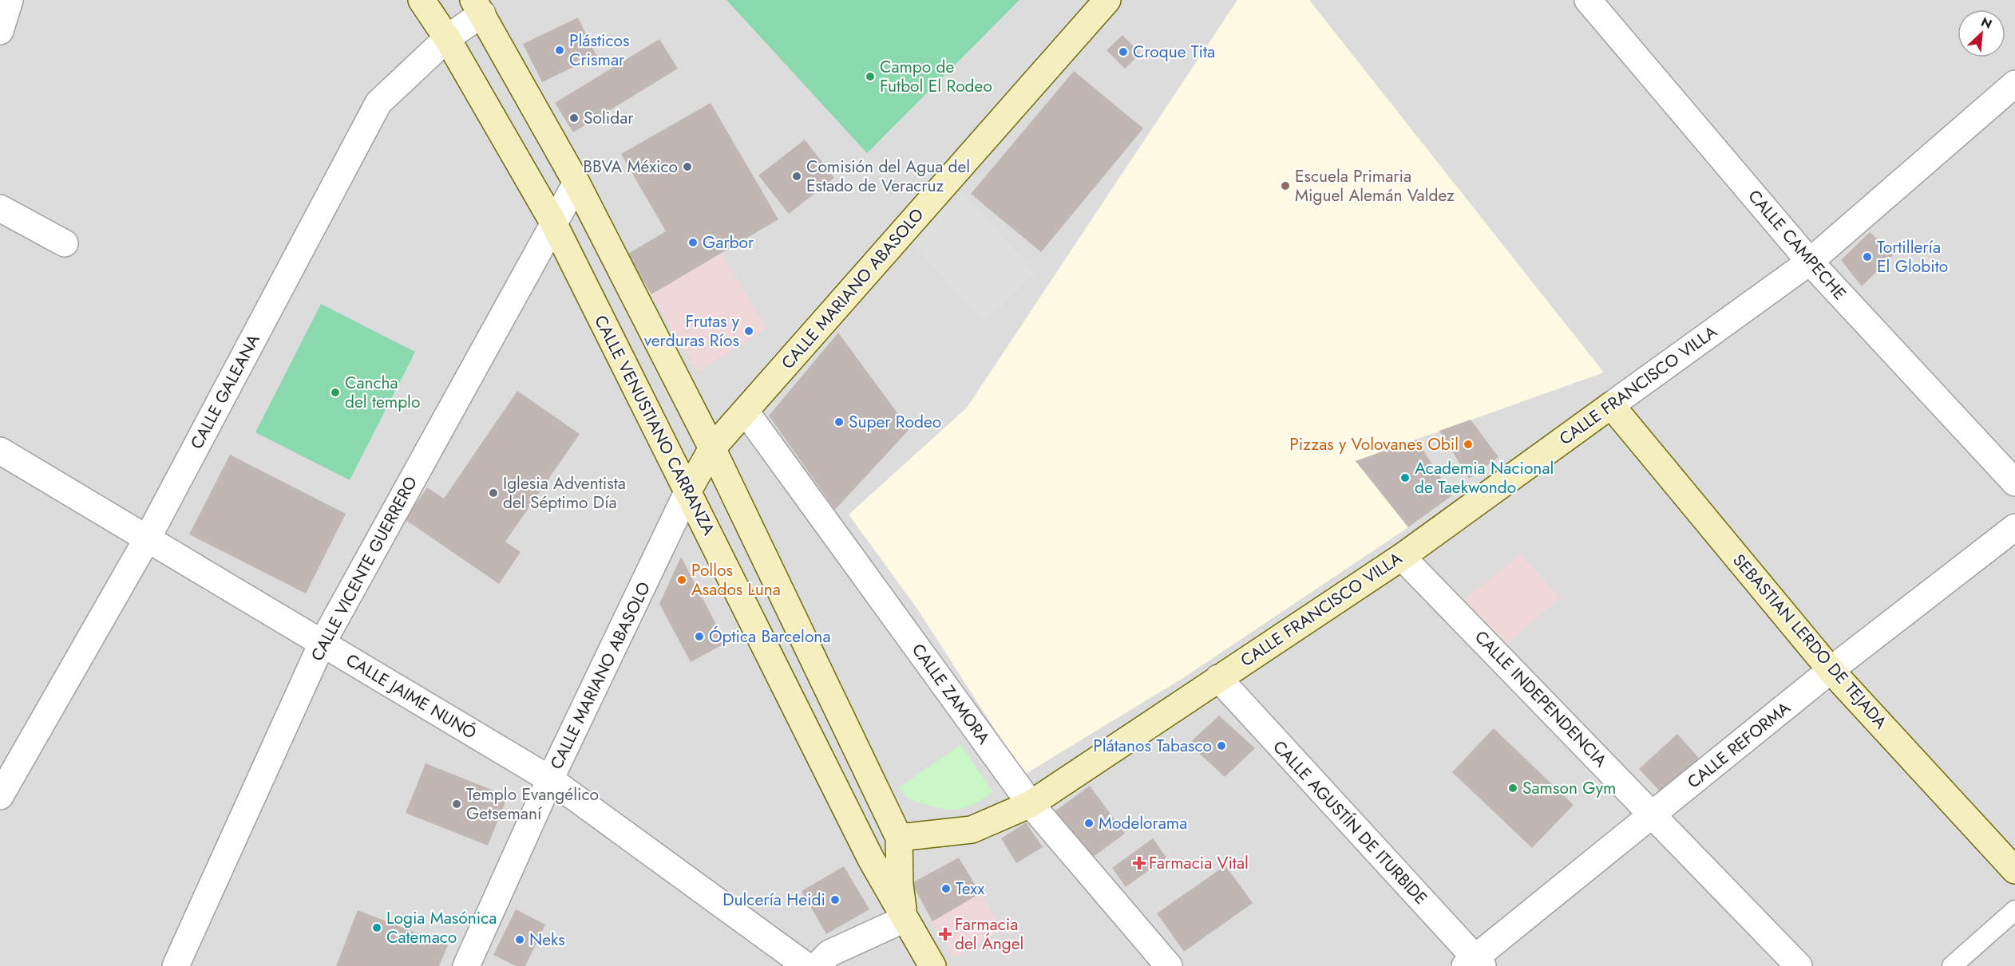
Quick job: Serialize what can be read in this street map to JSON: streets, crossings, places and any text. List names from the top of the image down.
{
  "streets": {
    "main road": [
      "CALLE MARIANO ABASOLO",
      "CALLE FRANCISCO VILLA",
      "CALLE VENUSTIANO CARRANZA",
      "SEBASTIAN LERDO DE TEJADA"
    ],
    "street": [
      "CALLE CAMPECHE",
      "CALLE GALEANA",
      "CALLE VICENTE GUERRERO",
      "CALLE ZAMORA",
      "CALLE JAIME NUNÓ",
      "CALLE INDEPENDENCIA",
      "CALLE REFORMA",
      "CALLE AGUSTÍN DE ITURBIDE"
    ]
  },
  "crossings": [
    ["CALLE CAMPECHE", "CALLE FRANCISCO VILLA"],
    ["CALLE MARIANO ABASOLO", "CALLE VENUSTIANO CARRANZA"],
    ["CALLE MARIANO ABASOLO", "CALLE ZAMORA"],
    ["CALLE MARIANO ABASOLO", "CALLE JAIME NUNÓ"],
    ["CALLE FRANCISCO VILLA", "SEBASTIAN LERDO DE TEJADA"],
    ["CALLE FRANCISCO VILLA", "CALLE ZAMORA"],
    ["CALLE FRANCISCO VILLA", "CALLE INDEPENDENCIA"],
    ["CALLE FRANCISCO VILLA", "CALLE AGUSTÍN DE ITURBIDE"],
    ["CALLE GALEANA", "CALLE VENUSTIANO CARRANZA"],
    ["CALLE GALEANA", "CALLE JAIME NUNÓ"],
    ["CALLE VENUSTIANO CARRANZA", "CALLE VICENTE GUERRERO"],
    ["CALLE VICENTE GUERRERO", "CALLE JAIME NUNÓ"],
    ["SEBASTIAN LERDO DE TEJADA", "CALLE REFORMA"],
    ["CALLE INDEPENDENCIA", "CALLE REFORMA"],
    ["CALLE REFORMA", "CALLE AGUSTÍN DE ITURBIDE"]
  ],
  "places": {
    "other": [
      "Plásticos Crismar",
      "Croque Tita",
      "Campo de Futbol El Rodeo",
      "Solidar",
      "BBVA México",
      "Comisión del Agua del Estado de Veracruz",
      "Escuela Primaria Miguel Alemán Valdez",
      "Garbor",
      "Tortillería El Globito",
      "Frutas y verduras Ríos",
      "Cancha del templo",
      "Super Rodeo",
      "Pizzas y Volovanes Obil",
      "Academia Nacional de Taekwondo",
      "Iglesia Adventista del Séptimo Día",
      "Pollos Asados Luna",
      "Óptica Barcelona",
      "Plátanos Tabasco",
      "Samson Gym",
      "Templo Evangélico Getsemaní",
      "Modelorama",
      "Texx",
      "Dulcería Heidi",
      "Logia Masónica Catemaco",
      "Neks"
    ],
    "health": ["Farmacia Vital", "Farmacia del Ángel"]
  },
  "north": "top right"
}
